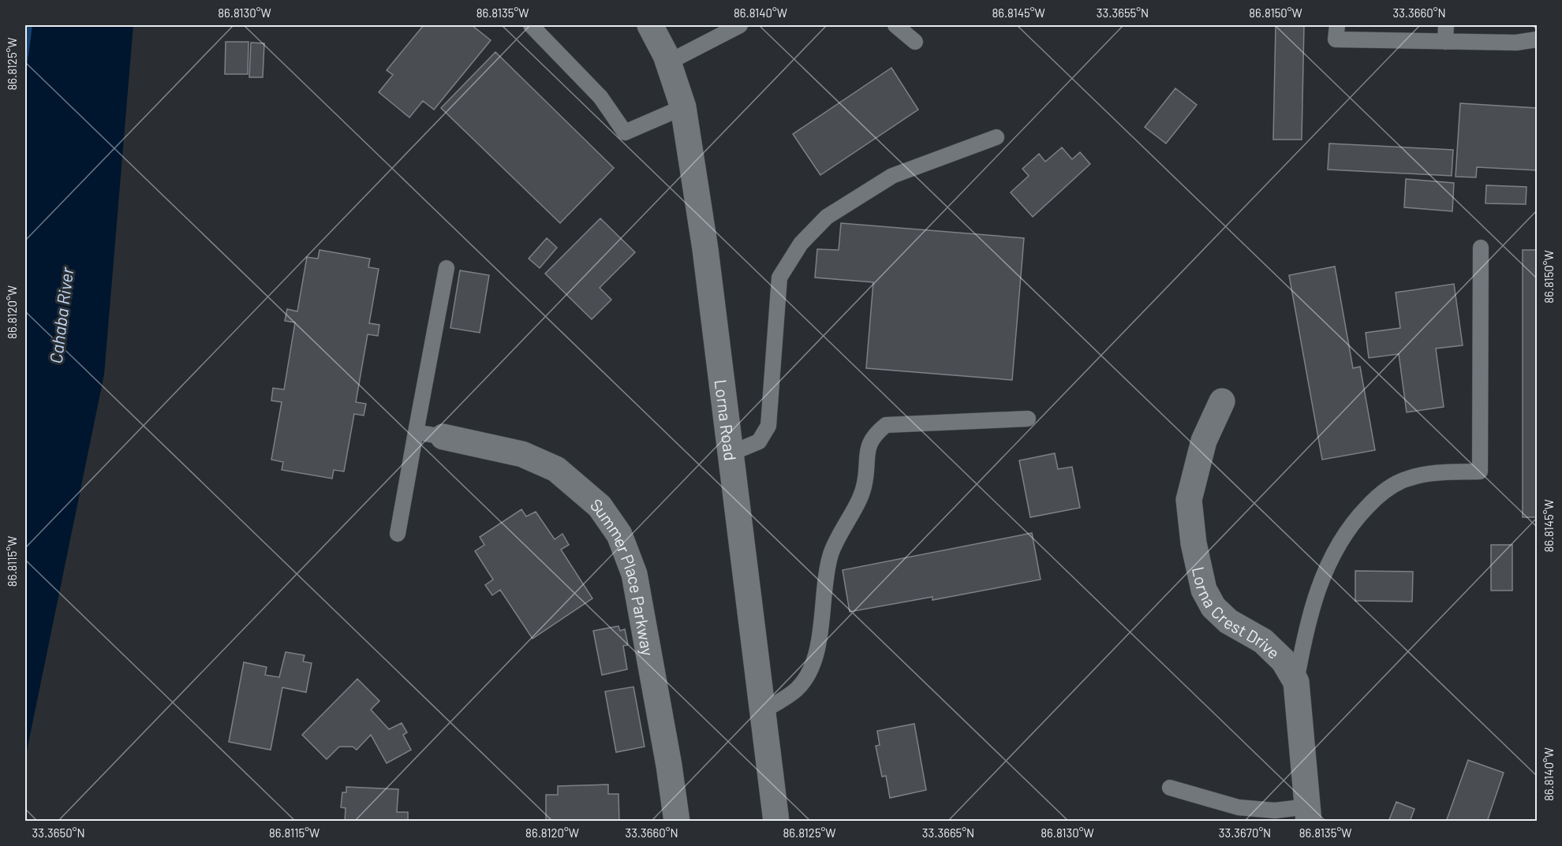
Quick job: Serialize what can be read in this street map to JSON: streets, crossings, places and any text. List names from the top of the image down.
{
  "streets": {
    "street": ["Lorna Road", "Summer Place Parkway", "Lorna Crest Drive"]
  },
  "water": ["Cahaba River"],
  "coordinates": [
    "86.8130°W",
    "86.8135°W",
    "86.8140°W",
    "86.8145°W",
    "33.3655°N",
    "86.8150°W",
    "33.3660°N",
    "86.8125°W",
    "86.8120°W",
    "86.8115°W",
    "33.3650°N",
    "33.3665°N",
    "33.3670°N"
  ]
}
